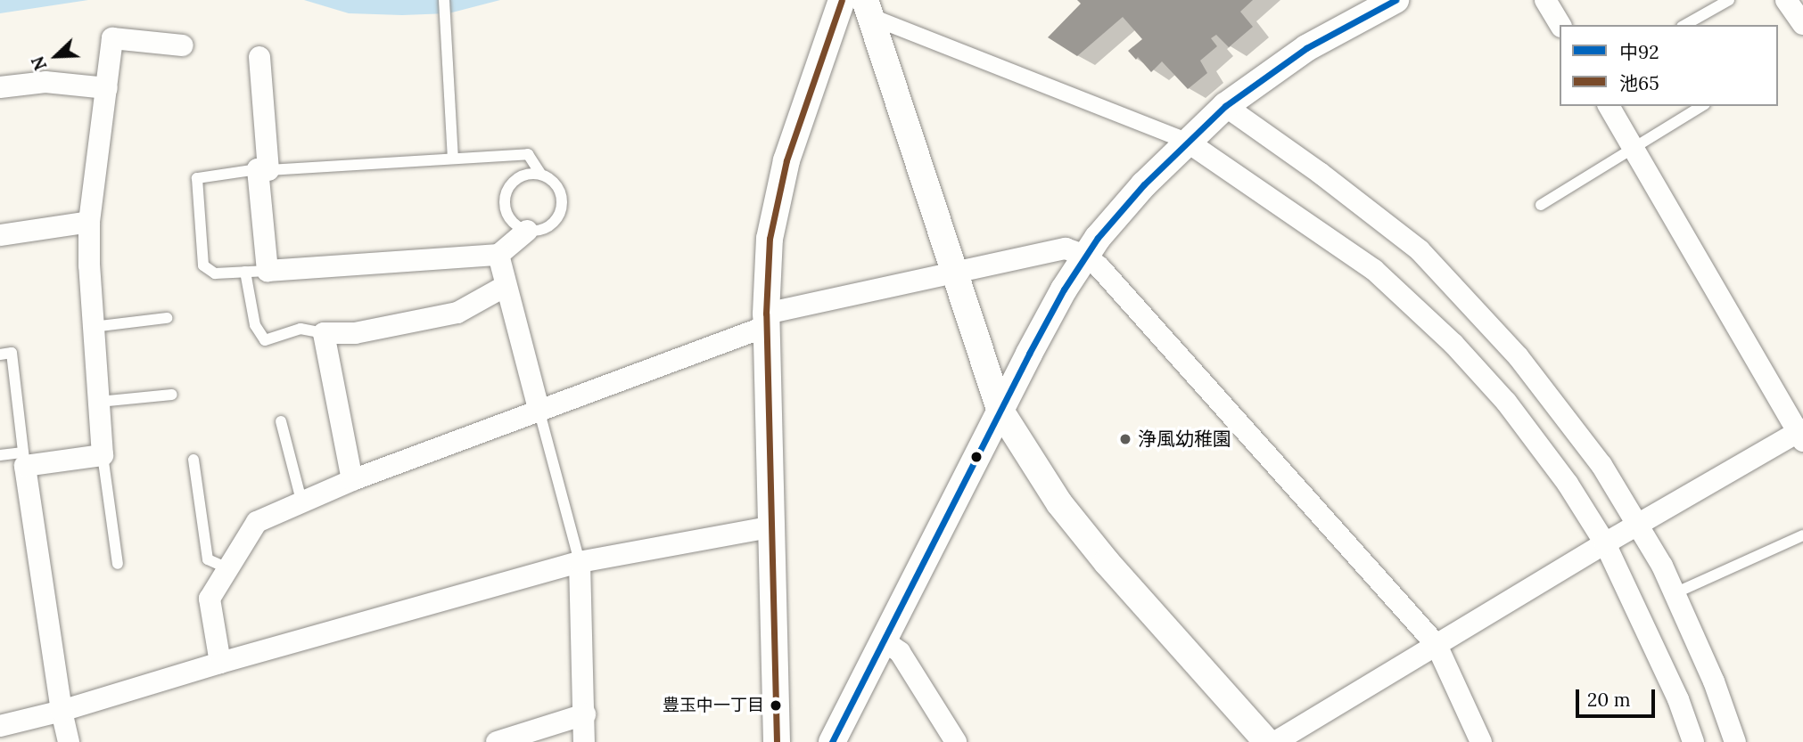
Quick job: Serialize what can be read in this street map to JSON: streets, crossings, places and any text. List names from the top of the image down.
{
  "places": ["浄風幼稚園", "豊玉中一丁目"],
  "lines": ["transit line 中92", "transit line 池65"],
  "legend": ["中92", "池65"],
  "scale_bar": "20 m",
  "north": "bottom left"
}
